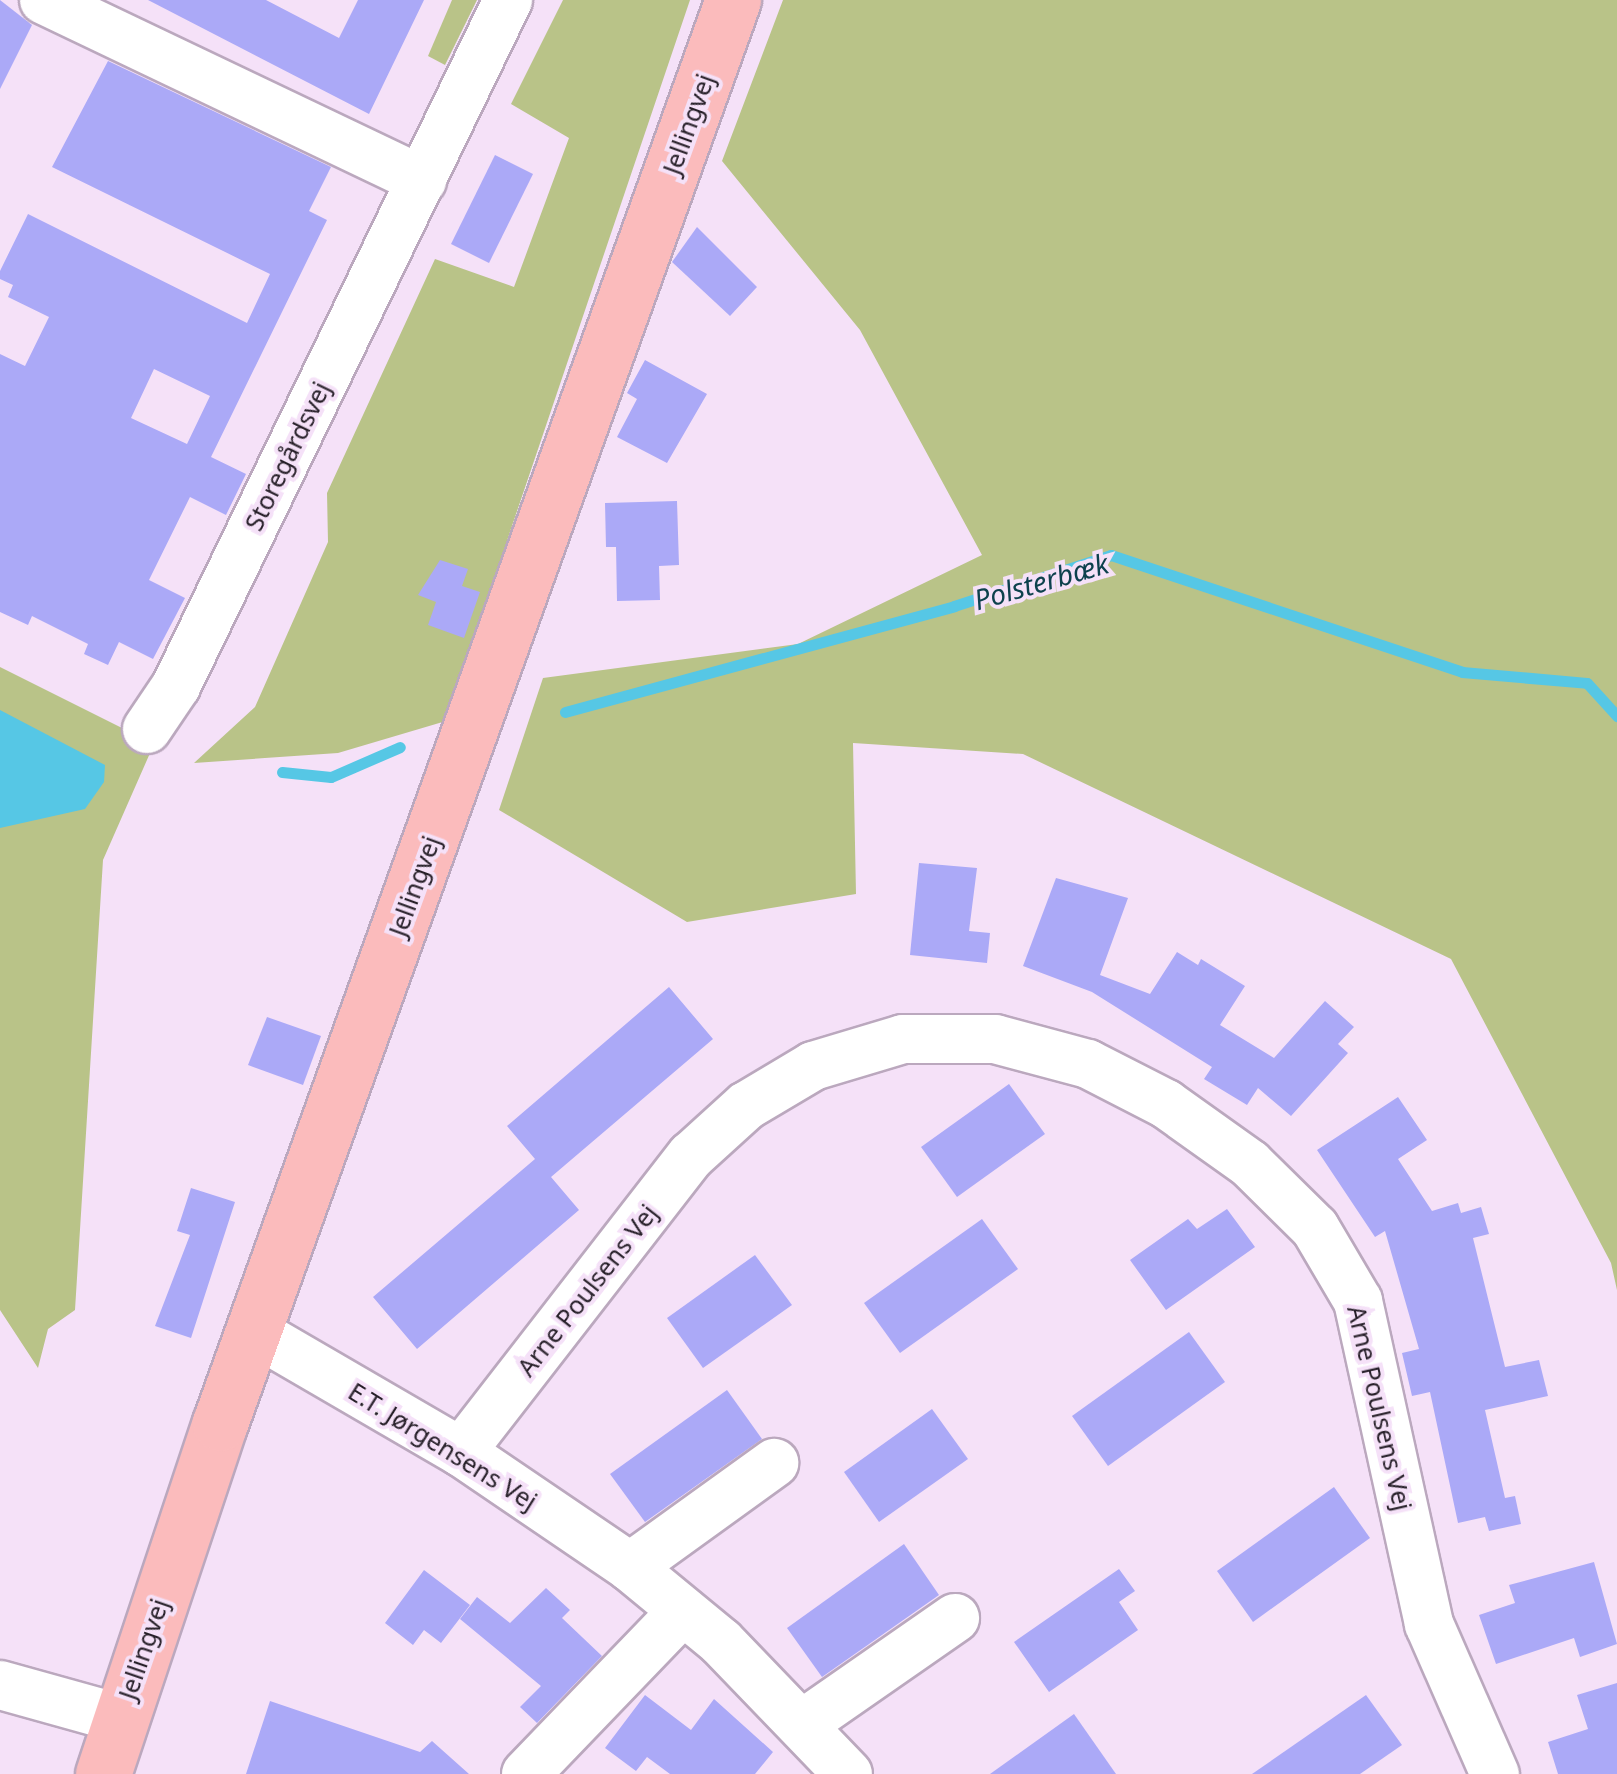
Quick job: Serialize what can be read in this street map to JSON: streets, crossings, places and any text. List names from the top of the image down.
{
  "streets": {
    "main road": ["Jellingvej"],
    "street": ["Storegårdsvej", "Arne Poulsens Vej", "E.T. Jørgensens Vej"]
  },
  "crossings": [
    ["Jellingvej", "E.T. Jørgensens Vej"],
    ["Arne Poulsens Vej", "E.T. Jørgensens Vej"]
  ],
  "water": ["Polsterbæk"]
}
